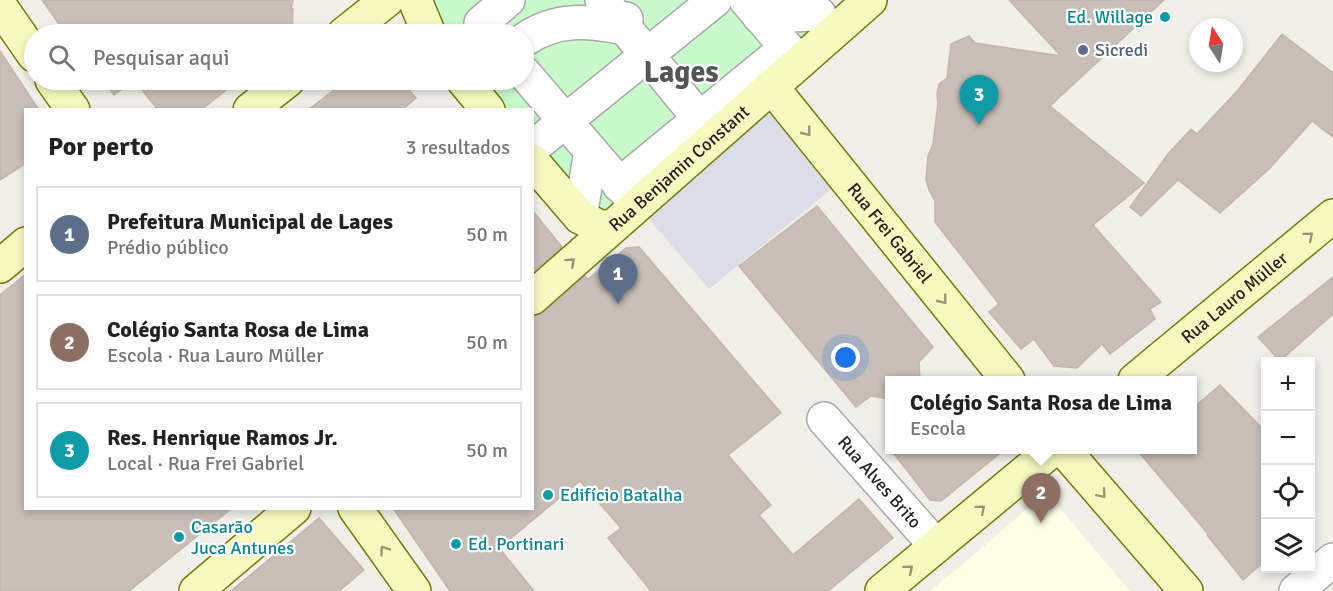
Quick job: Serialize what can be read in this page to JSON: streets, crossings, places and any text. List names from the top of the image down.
{
  "streets": {
    "main road": ["Rua Benjamin Constant", "Rua Frei Gabriel", "Rua Lauro Müller"],
    "street": ["Rua Alves Brito"]
  },
  "crossings": [
    ["Rua Benjamin Constant", "Rua Frei Gabriel"]
  ],
  "one_way": ["Rua Frei Gabriel", "Rua Lauro Müller"],
  "districts": ["Lages"],
  "places": [
    "Ed. Willage",
    "Sicredi",
    "Edifício Batalha",
    "Casarão Juca Antunes",
    "Ed. Portinari"
  ],
  "north": "top",
  "page": {
    "search": "Pesquisar aqui",
    "pins": ["3", "1", "2"],
    "heading": ["Por perto", "3 resultados"],
    "list": [
      {
        "mark": "1",
        "name": "Prefeitura Municipal de Lages",
        "note": "Prédio público",
        "value": "50 m"
      },
      {
        "mark": "2",
        "name": "Colégio Santa Rosa de Lima",
        "note": "Escola · Rua Lauro Müller",
        "value": "50 m"
      },
      {
        "mark": "3",
        "name": "Res. Henrique Ramos Jr.",
        "note": "Local · Rua Frei Gabriel",
        "value": "50 m"
      }
    ],
    "map_buttons": ["+", "−"],
    "popup": ["Colégio Santa Rosa de Lima", "Escola"]
  }
}
